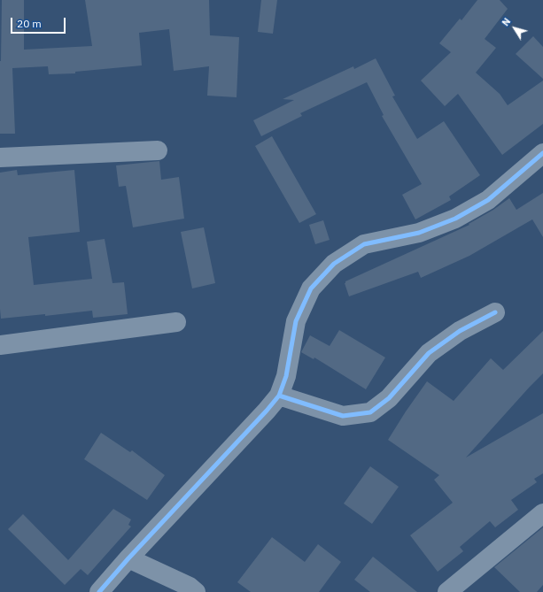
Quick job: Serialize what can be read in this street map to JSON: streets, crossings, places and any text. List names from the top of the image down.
{
  "scale_bar": "20 m",
  "north": "top left"
}
